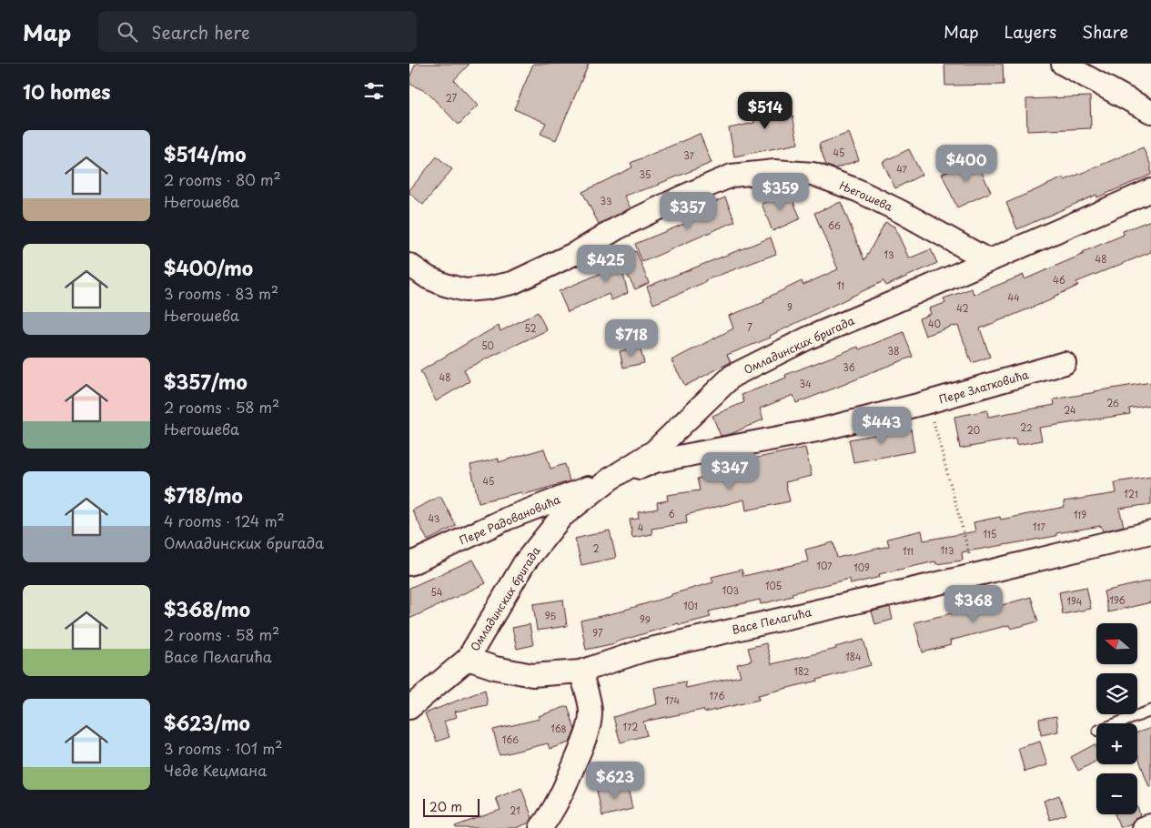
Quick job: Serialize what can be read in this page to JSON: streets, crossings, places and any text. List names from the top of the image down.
{
  "streets": {
    "street": [
      "Његошева",
      "Омладинских бригада",
      "Пере Златковића",
      "Пере Радовановића",
      "Васе Пелагића"
    ]
  },
  "crossings": [
    ["Његошева", "Омладинских бригада"],
    ["Омладинских бригада", "Пере Златковића"],
    ["Омладинских бригада", "Пере Радовановића"],
    ["Омладинских бригада", "Васе Пелагића"],
    ["Пере Златковића", "Пере Радовановића"]
  ],
  "house_numbers": [
    "27",
    "45",
    "37",
    "47",
    "35",
    "33",
    "66",
    "13",
    "48",
    "46",
    "11",
    "44",
    "9",
    "42",
    "40",
    "7",
    "52",
    "50",
    "38",
    "36",
    "48",
    "34",
    "26",
    "24",
    "22",
    "20",
    "45",
    "121",
    "6",
    "119",
    "43",
    "117",
    "4",
    "115",
    "2",
    "113",
    "111",
    "107",
    "109",
    "105",
    "103",
    "54",
    "196",
    "194",
    "101",
    "95",
    "99",
    "97",
    "184",
    "182",
    "176",
    "174",
    "172",
    "168",
    "166",
    "21"
  ],
  "scale_bar": "20 m",
  "north": "left",
  "page": {
    "header": "Map",
    "search": "Search here",
    "nav": ["Map", "Layers", "Share"],
    "heading": "10 homes",
    "price": [
      "$514",
      "$400",
      "$359",
      "$357",
      "$425",
      "$718",
      "$443",
      "$347",
      "$368",
      "$623"
    ],
    "list": [
      {
        "name": "$514/mo",
        "note": "2 rooms · 80 m² · Његошева"
      },
      {
        "name": "$400/mo",
        "note": "3 rooms · 83 m² · Његошева"
      },
      {
        "name": "$357/mo",
        "note": "2 rooms · 58 m² · Његошева"
      },
      {
        "name": "$718/mo",
        "note": "4 rooms · 124 m² · Омладинских бригада"
      },
      {
        "name": "$368/mo",
        "note": "2 rooms · 58 m² · Васе Пелагића"
      },
      {
        "name": "$623/mo",
        "note": "3 rooms · 101 m² · Чеде Кецмана"
      }
    ],
    "map_buttons": ["+", "−"],
    "scale": "20 m"
  }
}
